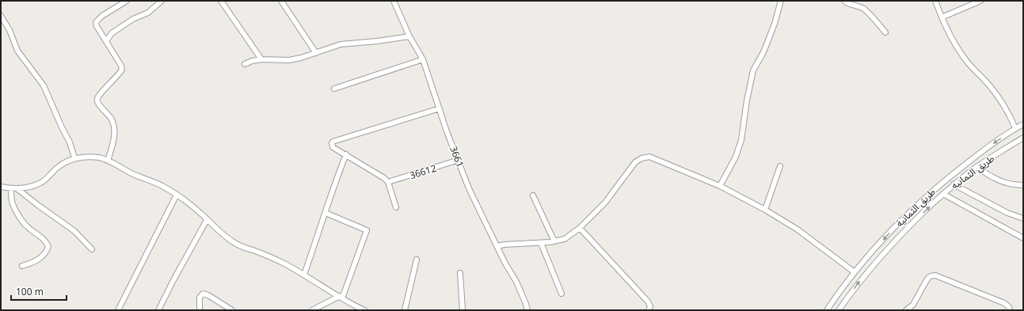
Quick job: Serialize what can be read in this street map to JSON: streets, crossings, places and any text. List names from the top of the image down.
{
  "streets": {
    "street": [
      "3661",
      "36612",
      "طريق الثمانيه",
      "طريق الثمانية"
    ]
  },
  "crossings": [
    ["3661", "36612"]
  ],
  "one_way": ["طريق الثمانيه", "طريق الثمانية"],
  "scale_bar": "100 m"
}
